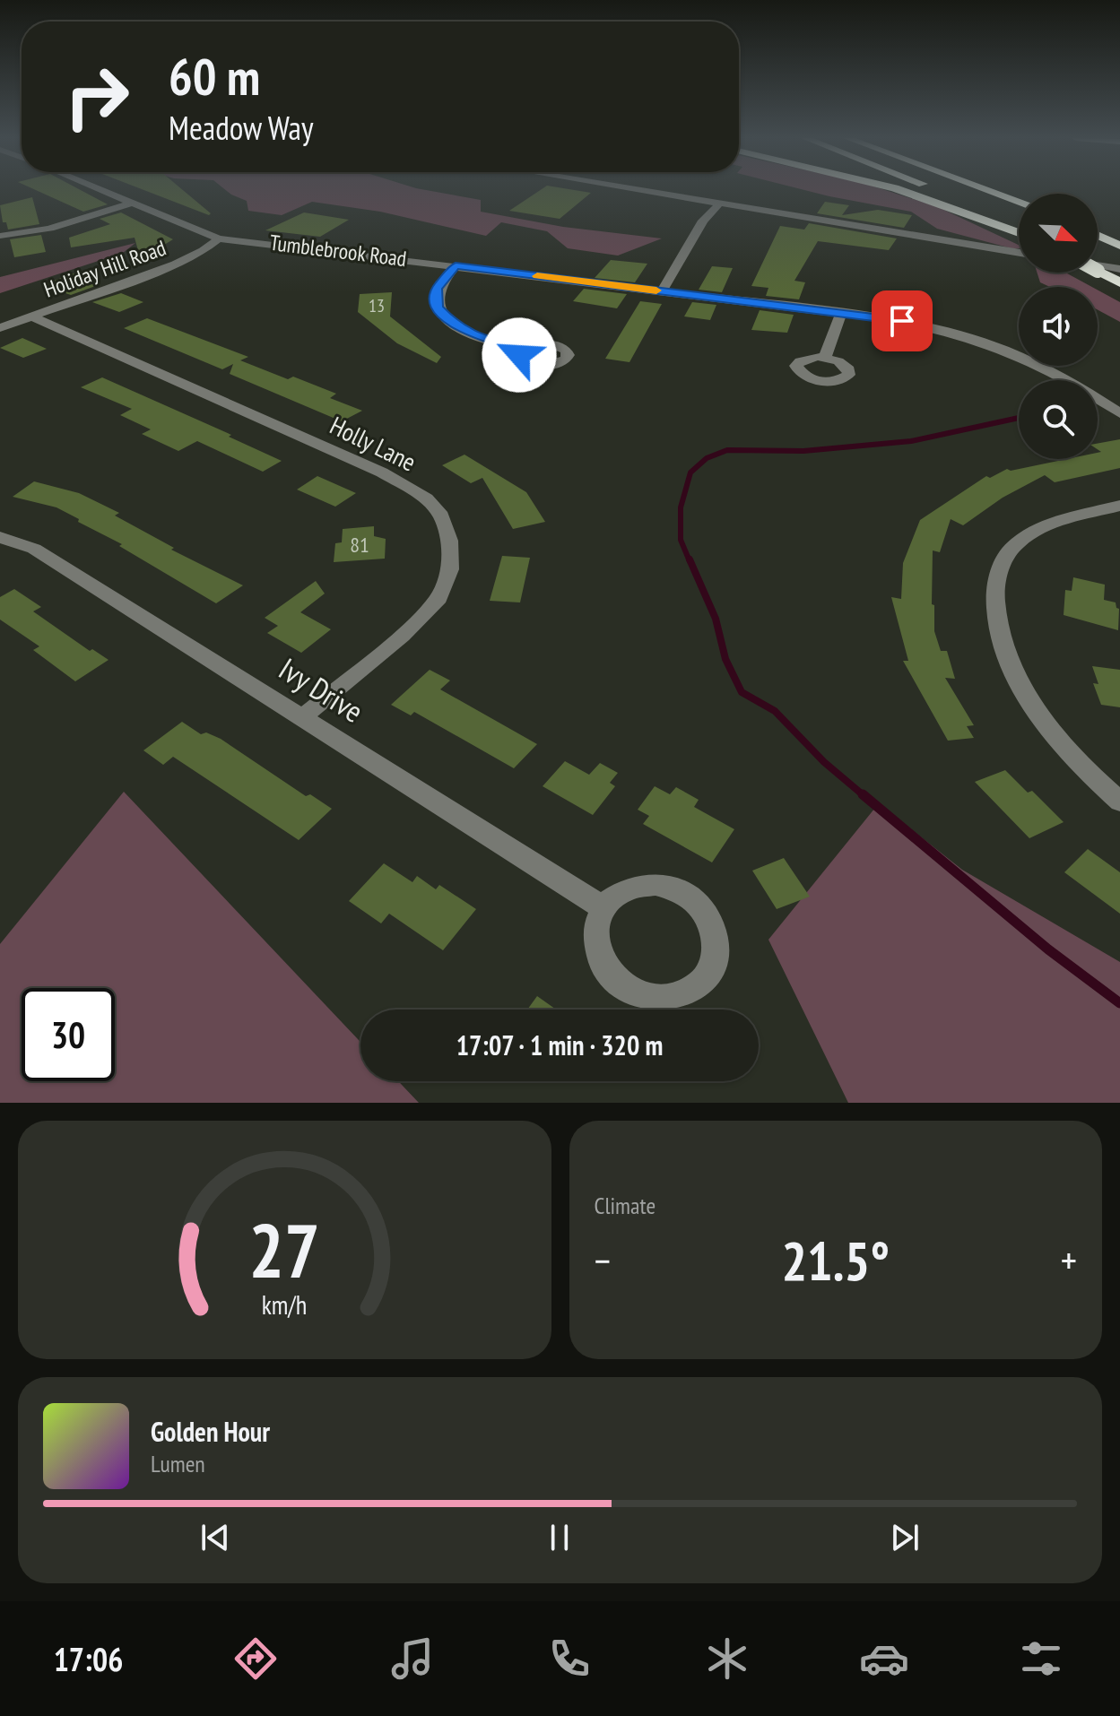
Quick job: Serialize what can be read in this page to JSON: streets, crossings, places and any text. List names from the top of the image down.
{
  "streets": {
    "street": [
      "Tumblebrook Road",
      "Holiday Hill Road",
      "Holly Lane",
      "Ivy Drive"
    ]
  },
  "crossings": [
    ["Tumblebrook Road", "Holiday Hill Road"],
    ["Holiday Hill Road", "Holly Lane"],
    ["Holly Lane", "Ivy Drive"]
  ],
  "house_numbers": ["13", "81"],
  "north": "bottom right",
  "page": {
    "turn": ["60 m", "Meadow Way"],
    "limit": "30",
    "trip": "17:07 · 1 min · 320 m",
    "tile": "Climate",
    "heat": ["−", "21.5°", "+"],
    "song": ["Golden Hour", "Lumen"],
    "tabs": "17:06",
    "gauge": ["27", "km/h"]
  }
}
